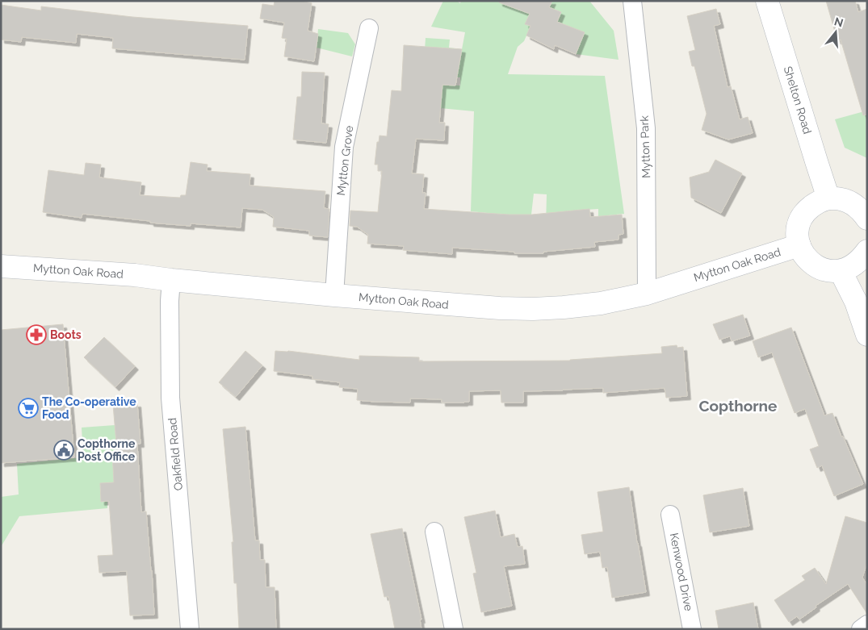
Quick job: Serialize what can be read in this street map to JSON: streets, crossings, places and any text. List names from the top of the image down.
{
  "streets": {
    "main road": ["Shelton Road", "Mytton Oak Road"],
    "street": [
      "Mytton Park",
      "Mytton Grove",
      "Oakfield Road",
      "Kenwood Drive"
    ]
  },
  "crossings": [
    ["Mytton Park", "Mytton Oak Road"],
    ["Mytton Grove", "Mytton Oak Road"],
    ["Mytton Oak Road", "Oakfield Road"]
  ],
  "districts": ["Copthorne"],
  "places": {
    "pharmacy": ["Boots"],
    "supermarket": ["The Co-operative Food"],
    "public building": ["Copthorne Post Office"]
  },
  "north": "top"
}
